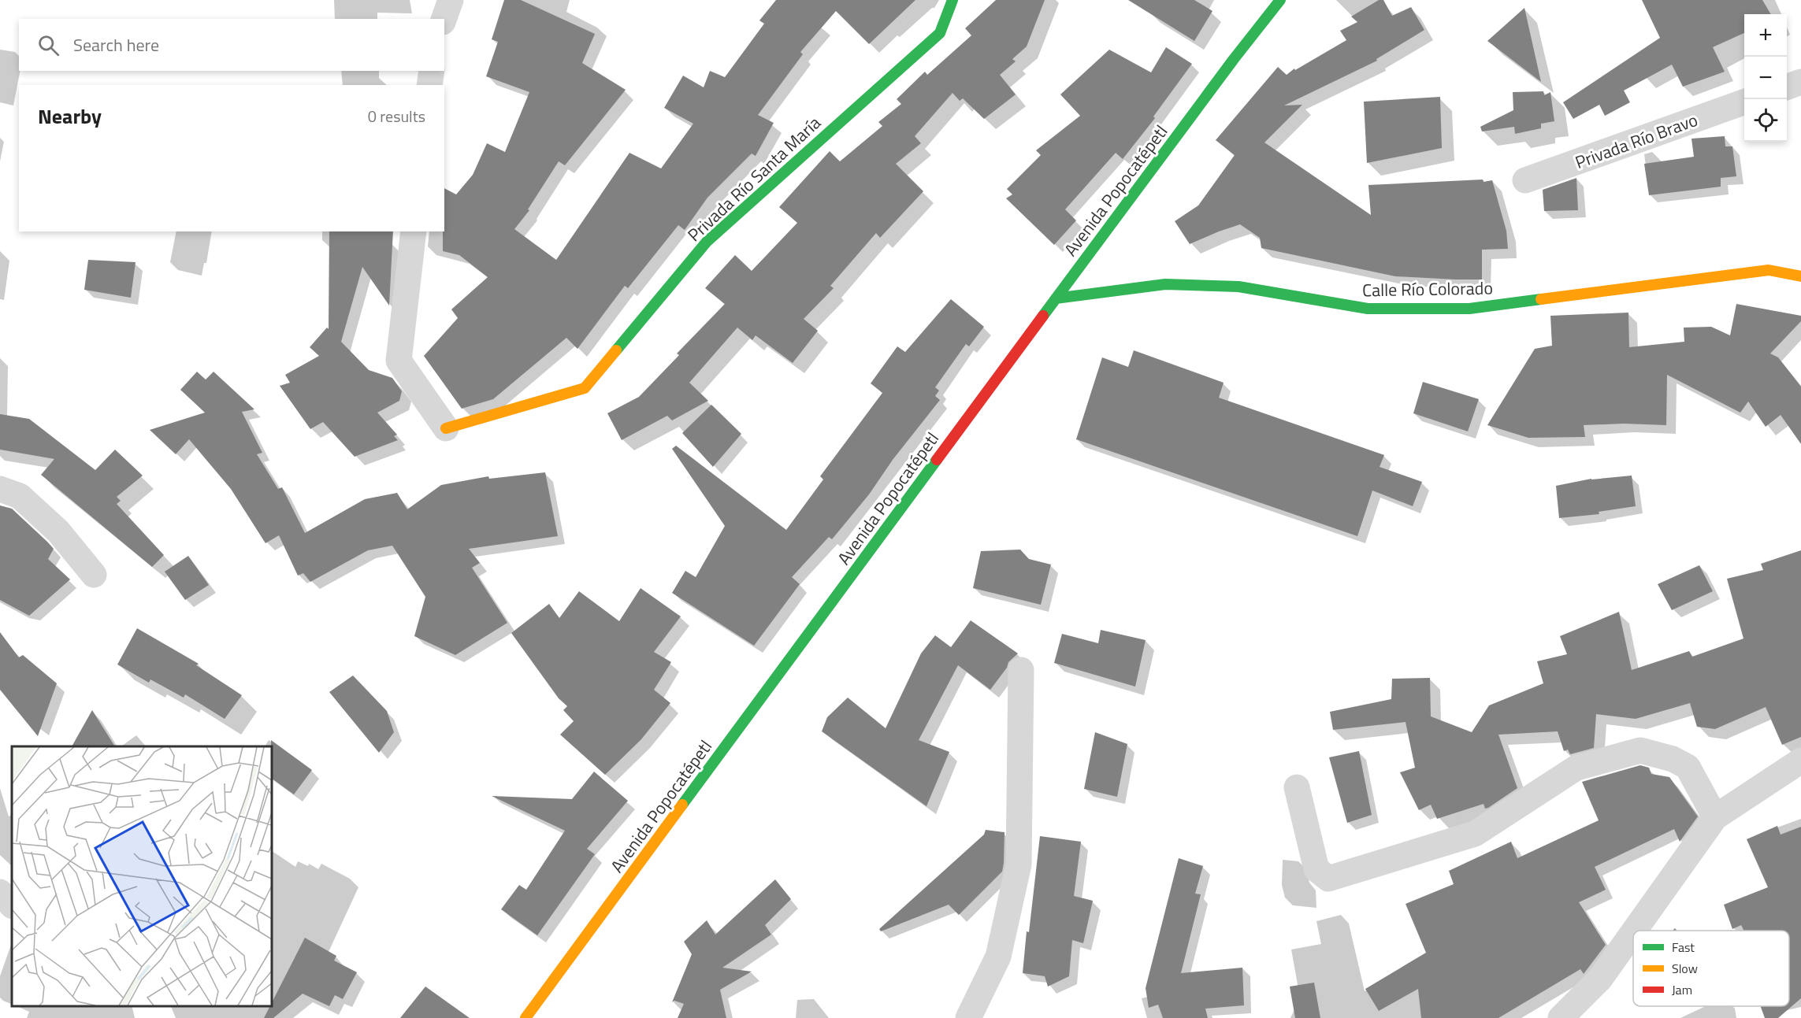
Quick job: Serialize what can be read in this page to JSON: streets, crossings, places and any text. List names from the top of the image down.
{
  "streets": {
    "street": [
      "Privada Río Bravo",
      "Privada Río Santa María",
      "Avenida Popocatépetl",
      "Calle Río Colorado"
    ]
  },
  "crossings": [
    ["Avenida Popocatépetl", "Calle Río Colorado"]
  ],
  "legend": ["Fast", "Slow", "Jam"],
  "page": {
    "map_buttons": ["+", "−"],
    "search": "Search here",
    "heading": ["Nearby", "0 results"]
  }
}
